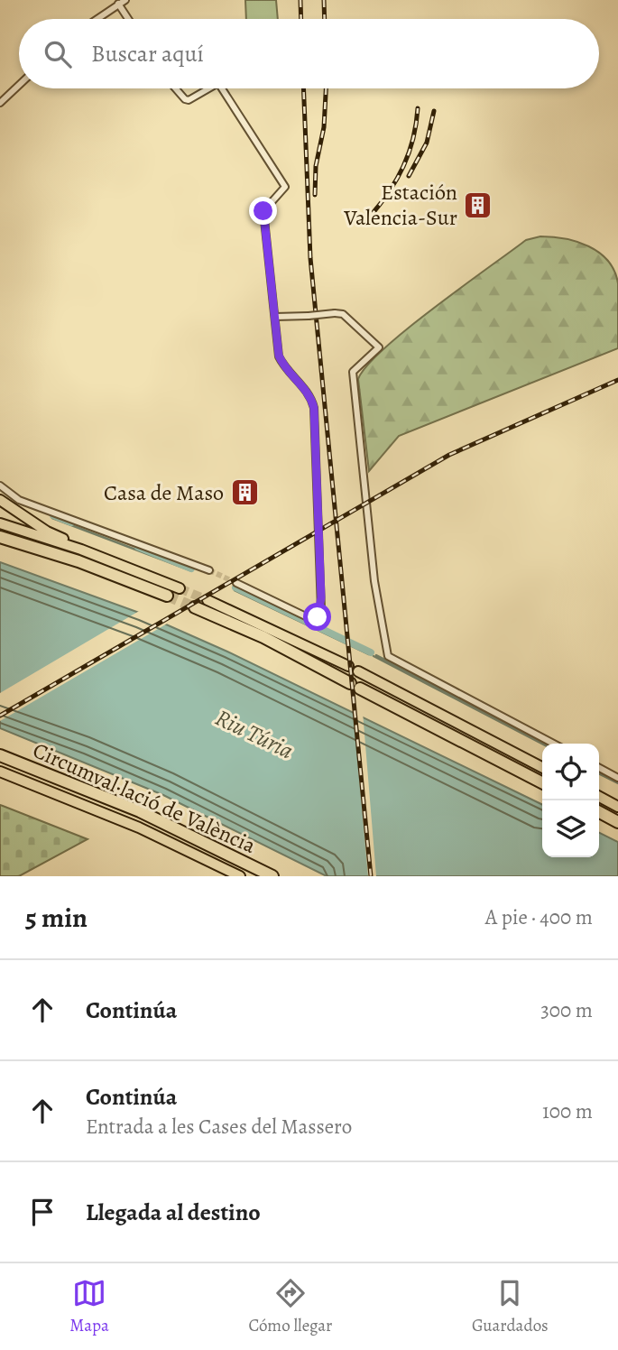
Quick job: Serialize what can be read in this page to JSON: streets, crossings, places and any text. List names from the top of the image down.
{
  "streets": {
    "highway": ["Circumval·lació de València"]
  },
  "water": ["Riu Túria"],
  "places": {
    "building": ["Estación Valencia-Sur", "Casa de Maso"]
  },
  "page": {
    "search": "Buscar aquí",
    "heading": ["5 min", "A pie · 400 m"],
    "list": [
      ["Continúa", "300 m"],
      ["Continúa", "Entrada a les Cases del Massero", "100 m"],
      "Llegada al destino"
    ],
    "nav": ["Mapa", "Cómo llegar", "Guardados"]
  }
}
